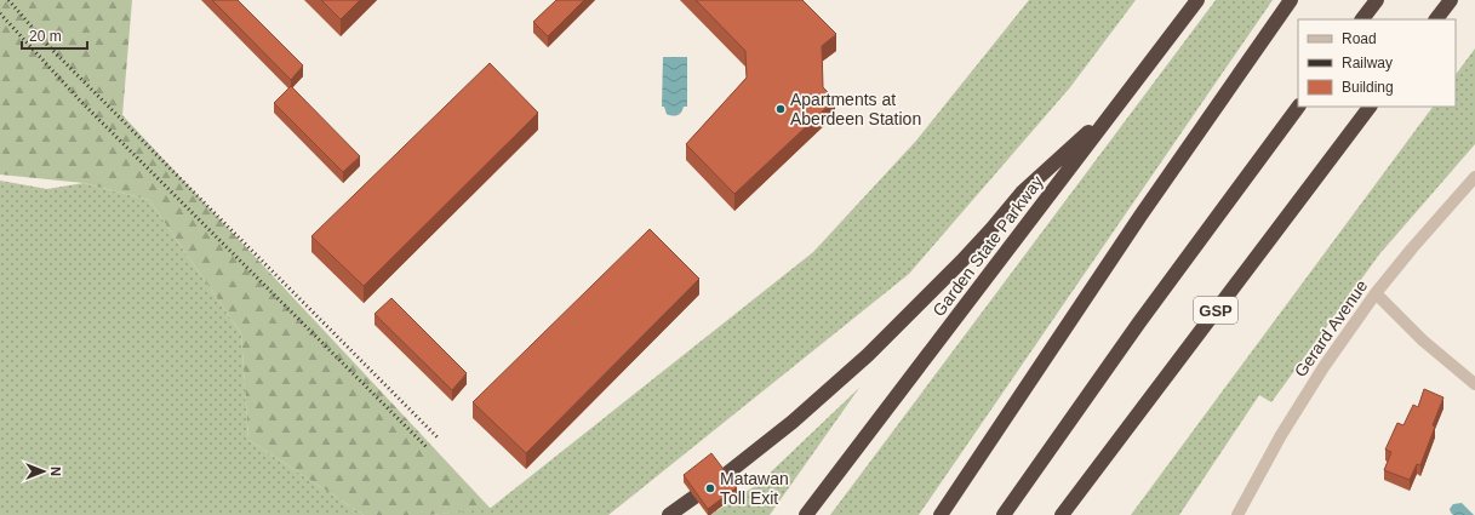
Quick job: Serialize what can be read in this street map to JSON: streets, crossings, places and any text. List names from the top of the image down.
{
  "streets": {
    "highway": ["Garden State Parkway", "GSP"],
    "street": ["Gerard Avenue"]
  },
  "places": ["Apartments at Aberdeen Station", "Matawan Toll Exit"],
  "legend": ["Road", "Railway", "Building"],
  "scale_bar": "20 m",
  "north": "right"
}
